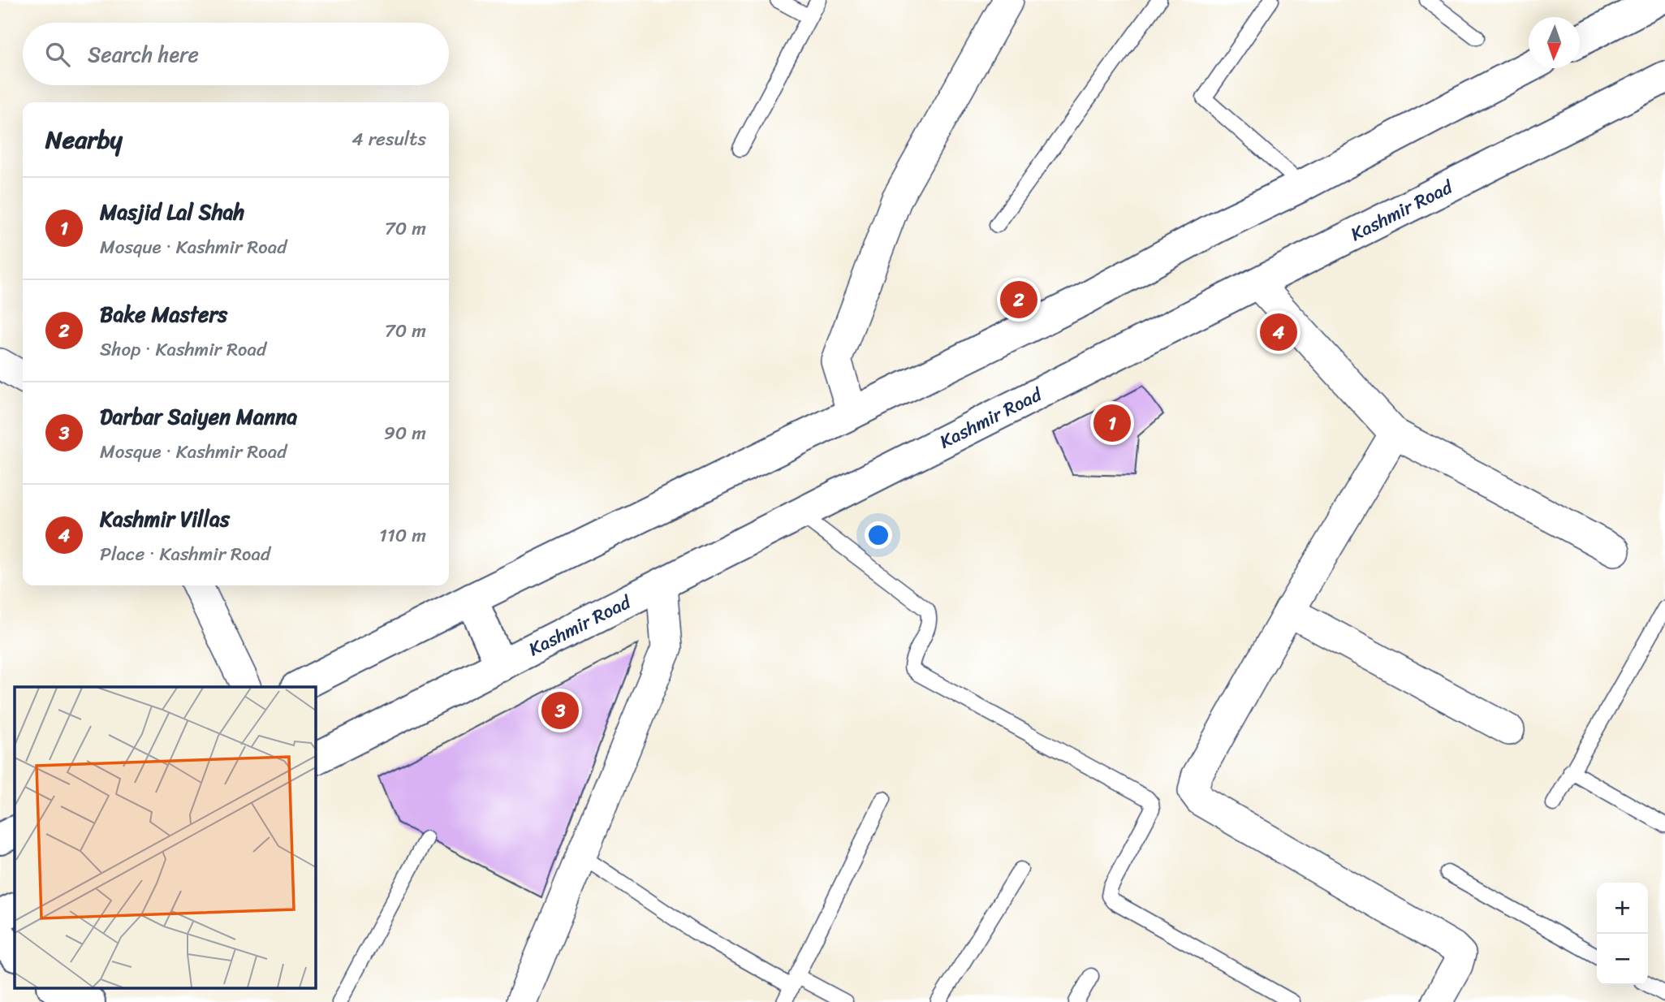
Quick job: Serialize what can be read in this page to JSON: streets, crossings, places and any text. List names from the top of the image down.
{
  "streets": {
    "main road": ["Kashmir Road"]
  },
  "north": "bottom",
  "page": {
    "search": "Search here",
    "heading": ["Nearby", "4 results"],
    "list": [
      {
        "mark": "1",
        "name": "Masjid Lal Shah",
        "note": "Mosque · Kashmir Road",
        "value": "70 m"
      },
      {
        "mark": "2",
        "name": "Bake Masters",
        "note": "Shop · Kashmir Road",
        "value": "70 m"
      },
      {
        "mark": "3",
        "name": "Darbar Saiyen Manna",
        "note": "Mosque · Kashmir Road",
        "value": "90 m"
      },
      {
        "mark": "4",
        "name": "Kashmir Villas",
        "note": "Place · Kashmir Road",
        "value": "110 m"
      }
    ],
    "pins": [
      "2",
      "4",
      "1",
      "3"
    ],
    "map_buttons": ["+", "−"]
  }
}
